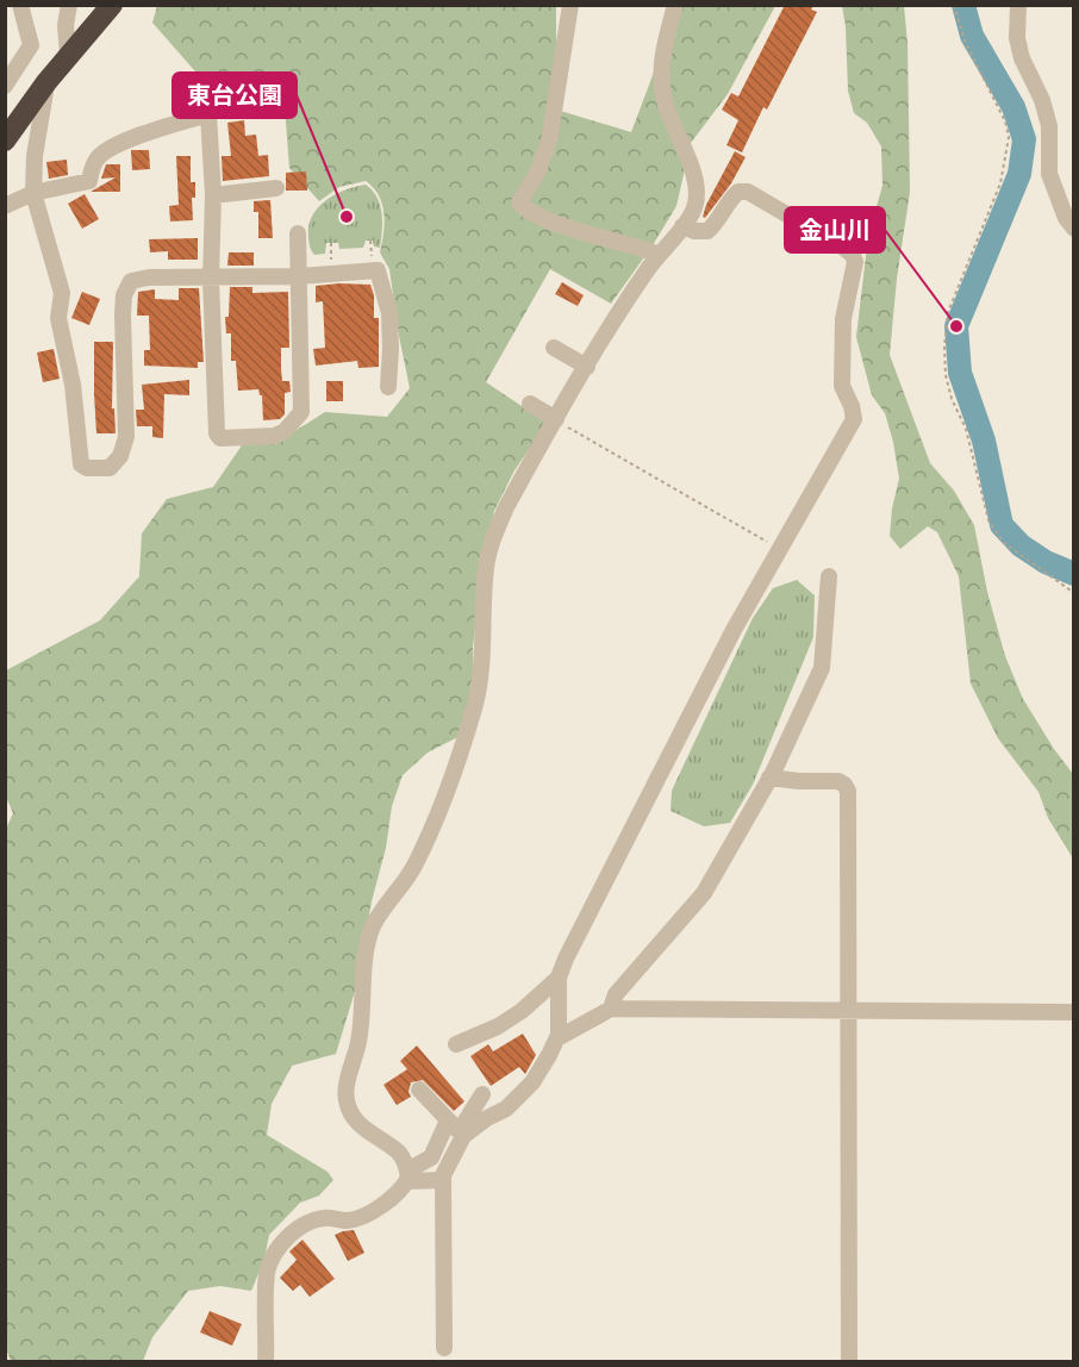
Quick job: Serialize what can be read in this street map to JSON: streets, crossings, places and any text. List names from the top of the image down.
{
  "places": ["東台公園", "金山川"]
}
